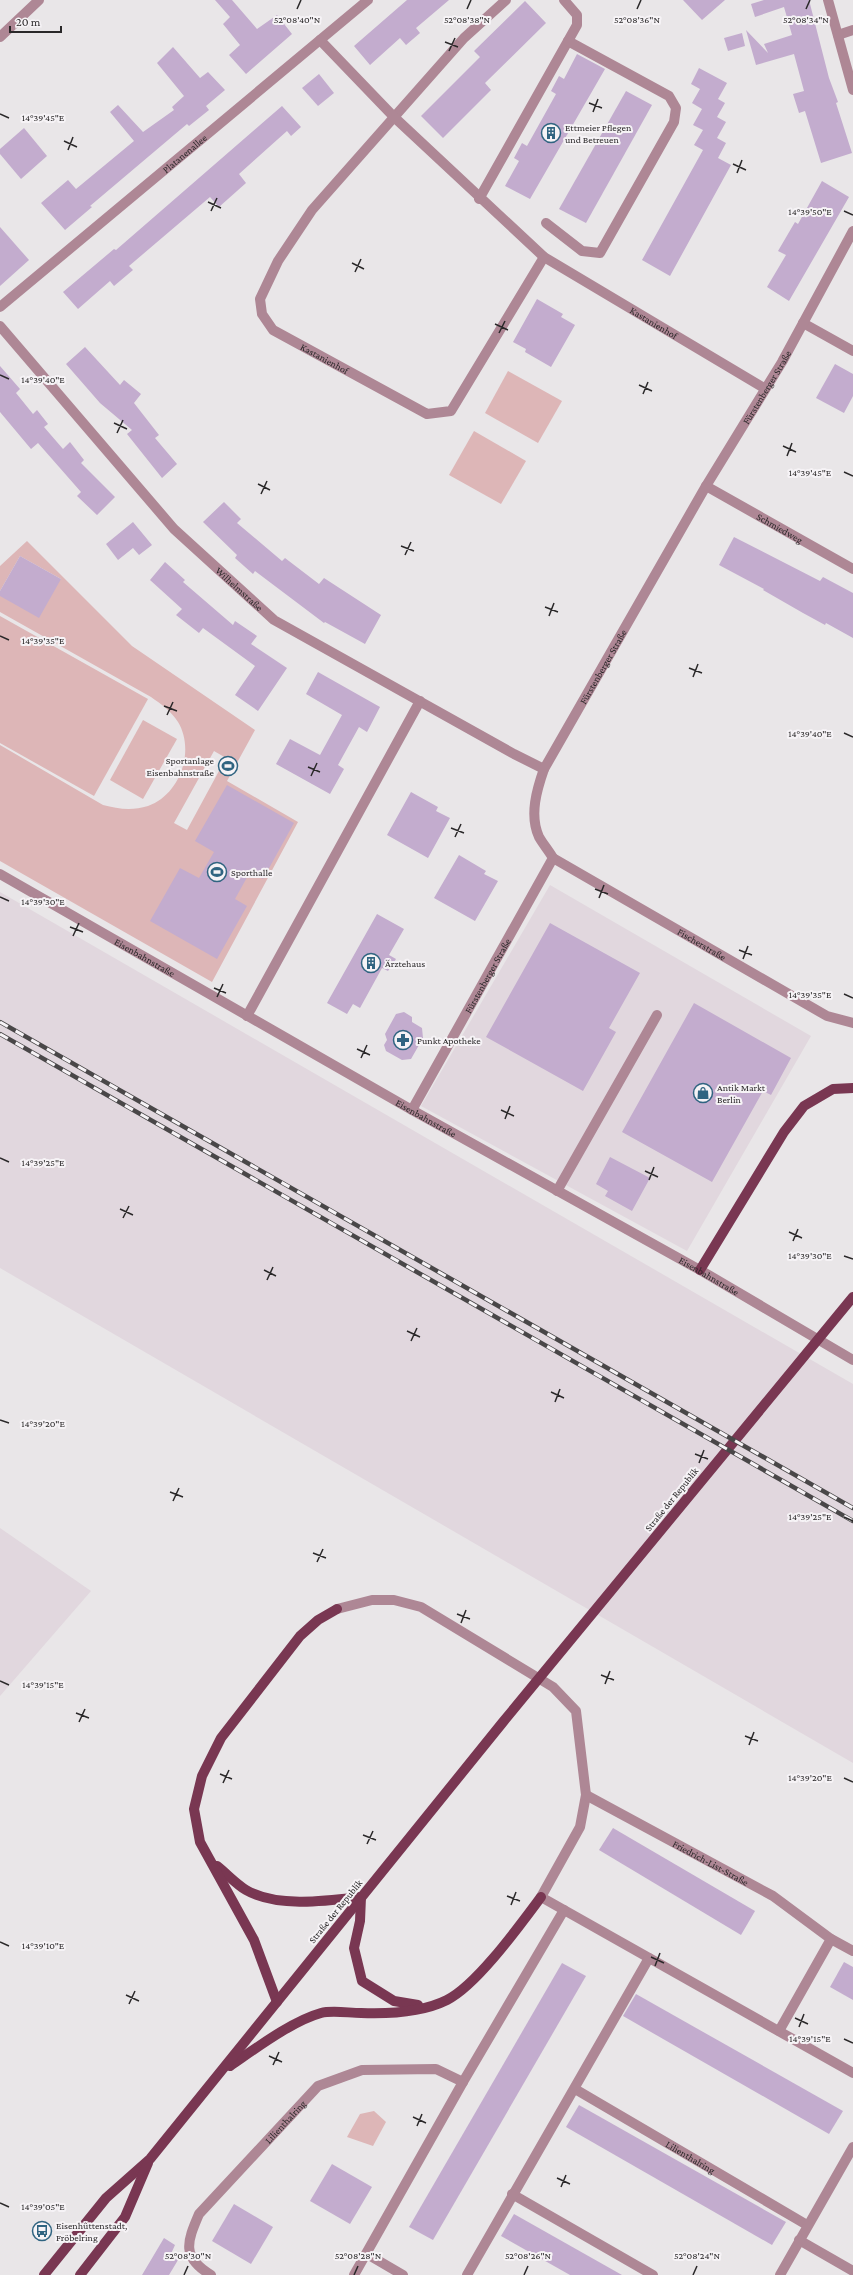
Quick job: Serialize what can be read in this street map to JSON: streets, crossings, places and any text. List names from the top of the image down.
{
  "streets": {
    "main road": ["Straße der Republik"],
    "street": [
      "Platanenallee",
      "Kastanienhof",
      "Fürstenberger Straße",
      "Schmiedweg",
      "Wilhelmstraße",
      "Fischerstraße",
      "Eisenbahnstraße",
      "Friedrich-List-Straße",
      "Lilienthalring"
    ]
  },
  "crossings": [
    ["Platanenallee", "Kastanienhof"],
    ["Kastanienhof", "Fürstenberger Straße"],
    ["Fürstenberger Straße", "Schmiedweg"],
    ["Fürstenberger Straße", "Wilhelmstraße"],
    ["Fürstenberger Straße", "Fischerstraße"],
    ["Fürstenberger Straße", "Eisenbahnstraße"]
  ],
  "places": {
    "building": ["Ettmeier Pflegen und Betreuen", "Ärztehaus"],
    "sports": ["Sportanlage Eisenbahnstraße", "Sporthalle"],
    "pharmacy": ["Punkt Apotheke"],
    "shop": ["Antik Markt Berlin"],
    "bus stop": ["Eisenhüttenstadt, Fröbelring"]
  },
  "scale_bar": "20 m",
  "coordinates": [
    "52°08'38\"N",
    "52°08'40\"N",
    "52°08'36\"N",
    "52°08'34\"N",
    "14°39'45\"E",
    "14°39'50\"E",
    "14°39'40\"E",
    "14°39'35\"E",
    "14°39'30\"E",
    "14°39'25\"E",
    "14°39'20\"E",
    "14°39'15\"E",
    "14°39'10\"E",
    "14°39'05\"E",
    "52°08'30\"N",
    "52°08'28\"N",
    "52°08'26\"N",
    "52°08'24\"N"
  ]
}
